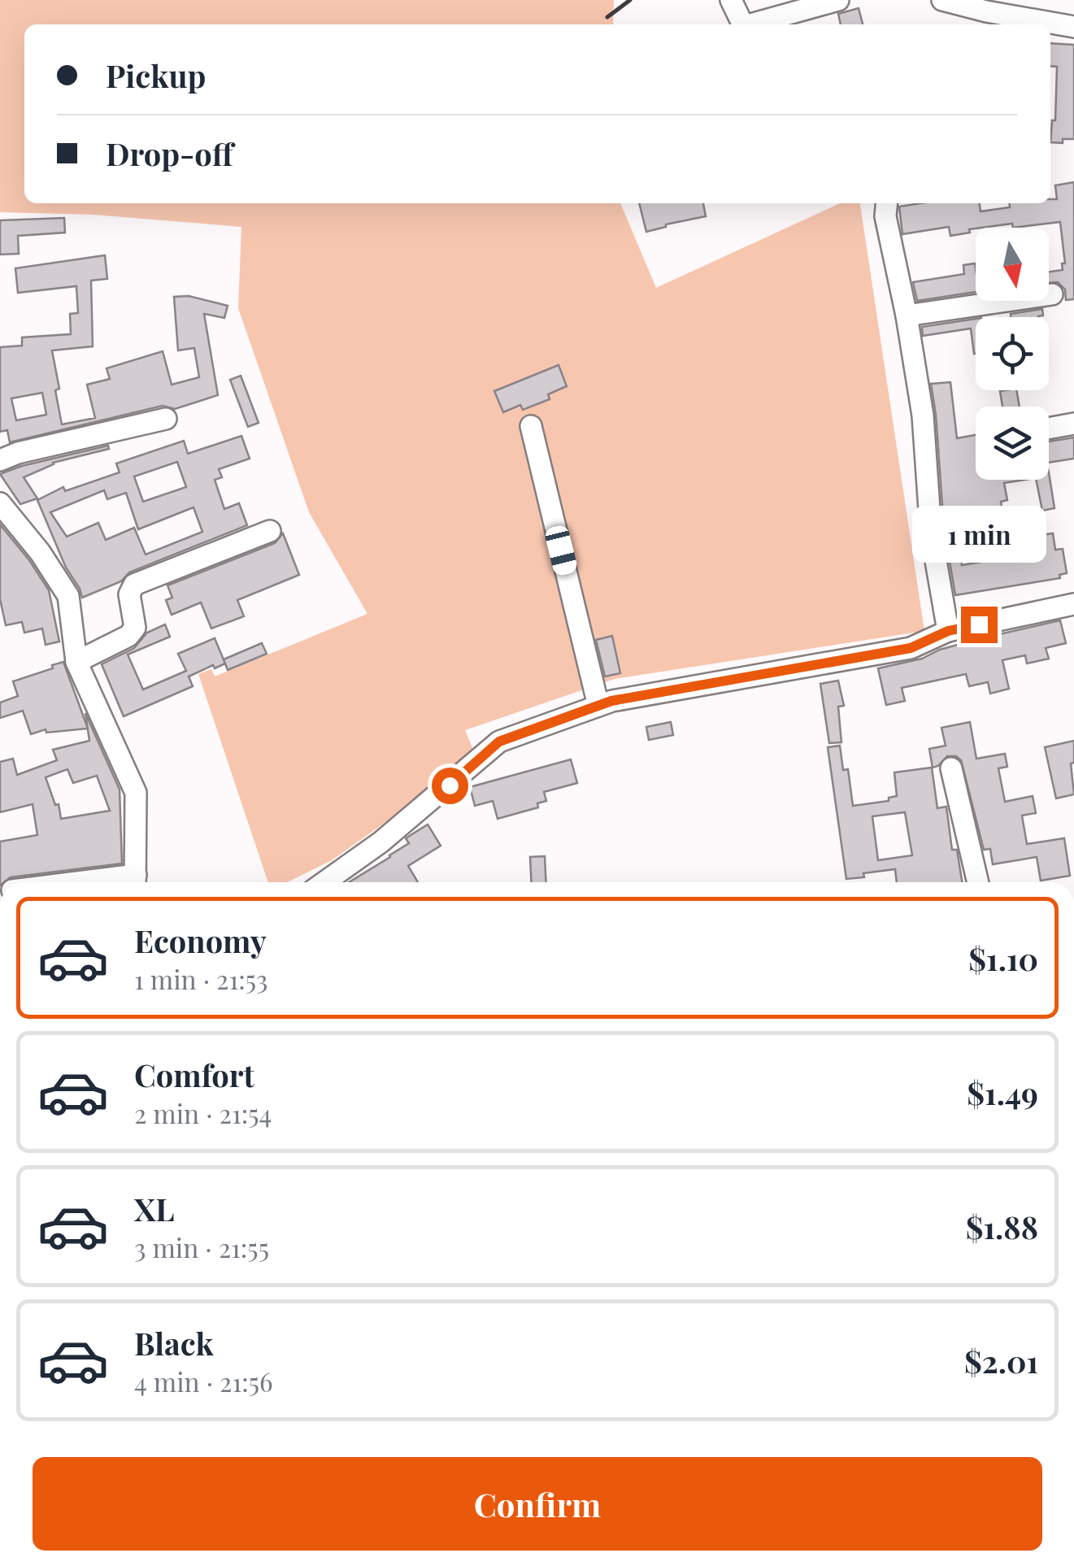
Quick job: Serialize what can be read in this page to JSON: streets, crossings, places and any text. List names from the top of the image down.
{
  "north": "bottom",
  "page": {
    "banner": ["Pickup", "Drop-off"],
    "bubble": "1 min",
    "list": [
      {
        "name": "Economy",
        "note": "1 min · 21:53",
        "value": "$1.10"
      },
      {
        "name": "Comfort",
        "note": "2 min · 21:54",
        "value": "$1.49"
      },
      {
        "name": "XL",
        "note": "3 min · 21:55",
        "value": "$1.88"
      },
      {
        "name": "Black",
        "note": "4 min · 21:56",
        "value": "$2.01"
      }
    ],
    "buttons": "Confirm"
  }
}
